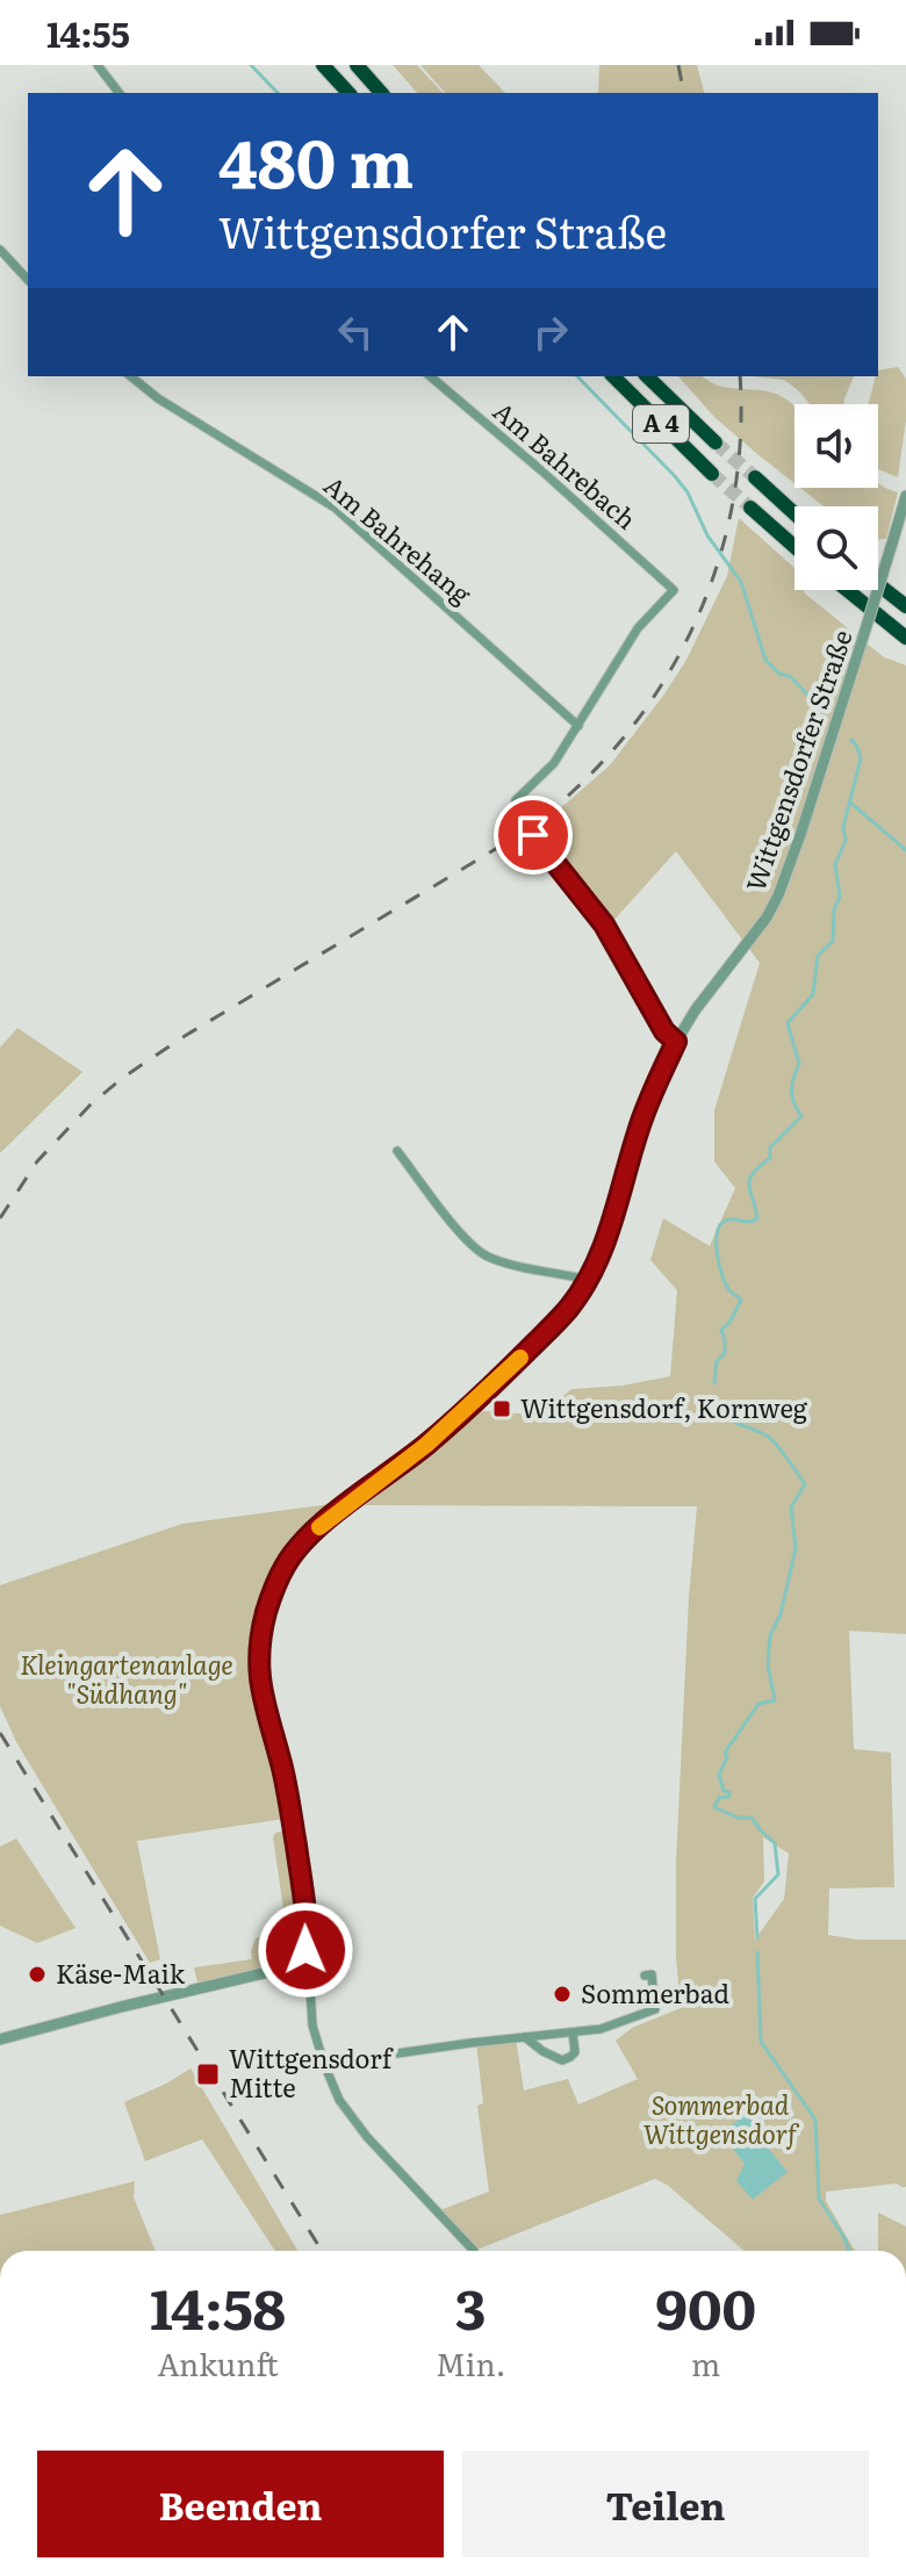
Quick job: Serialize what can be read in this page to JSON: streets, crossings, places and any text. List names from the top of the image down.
{
  "streets": {
    "highway": ["A 4"],
    "street": ["Am Bahrebach", "Am Bahrehang", "Wittgensdorfer Straße"]
  },
  "crossings": [
    ["Am Bahrebach", "Am Bahrehang"]
  ],
  "parks": ["Kleingartenanlage \"Südhang\"", "Sommerbad Wittgensdorf"],
  "places": {
    "transit": ["Wittgensdorf, Kornweg", "Wittgensdorf Mitte"],
    "other": ["Käse-Maik", "Sommerbad"]
  },
  "page": {
    "status": "14:55",
    "turn": ["480 m", "Wittgensdorfer Straße"],
    "eta": [
      "14:58",
      "Ankunft",
      "3",
      "Min.",
      "900",
      "m"
    ],
    "buttons": ["Beenden", "Teilen"]
  }
}
